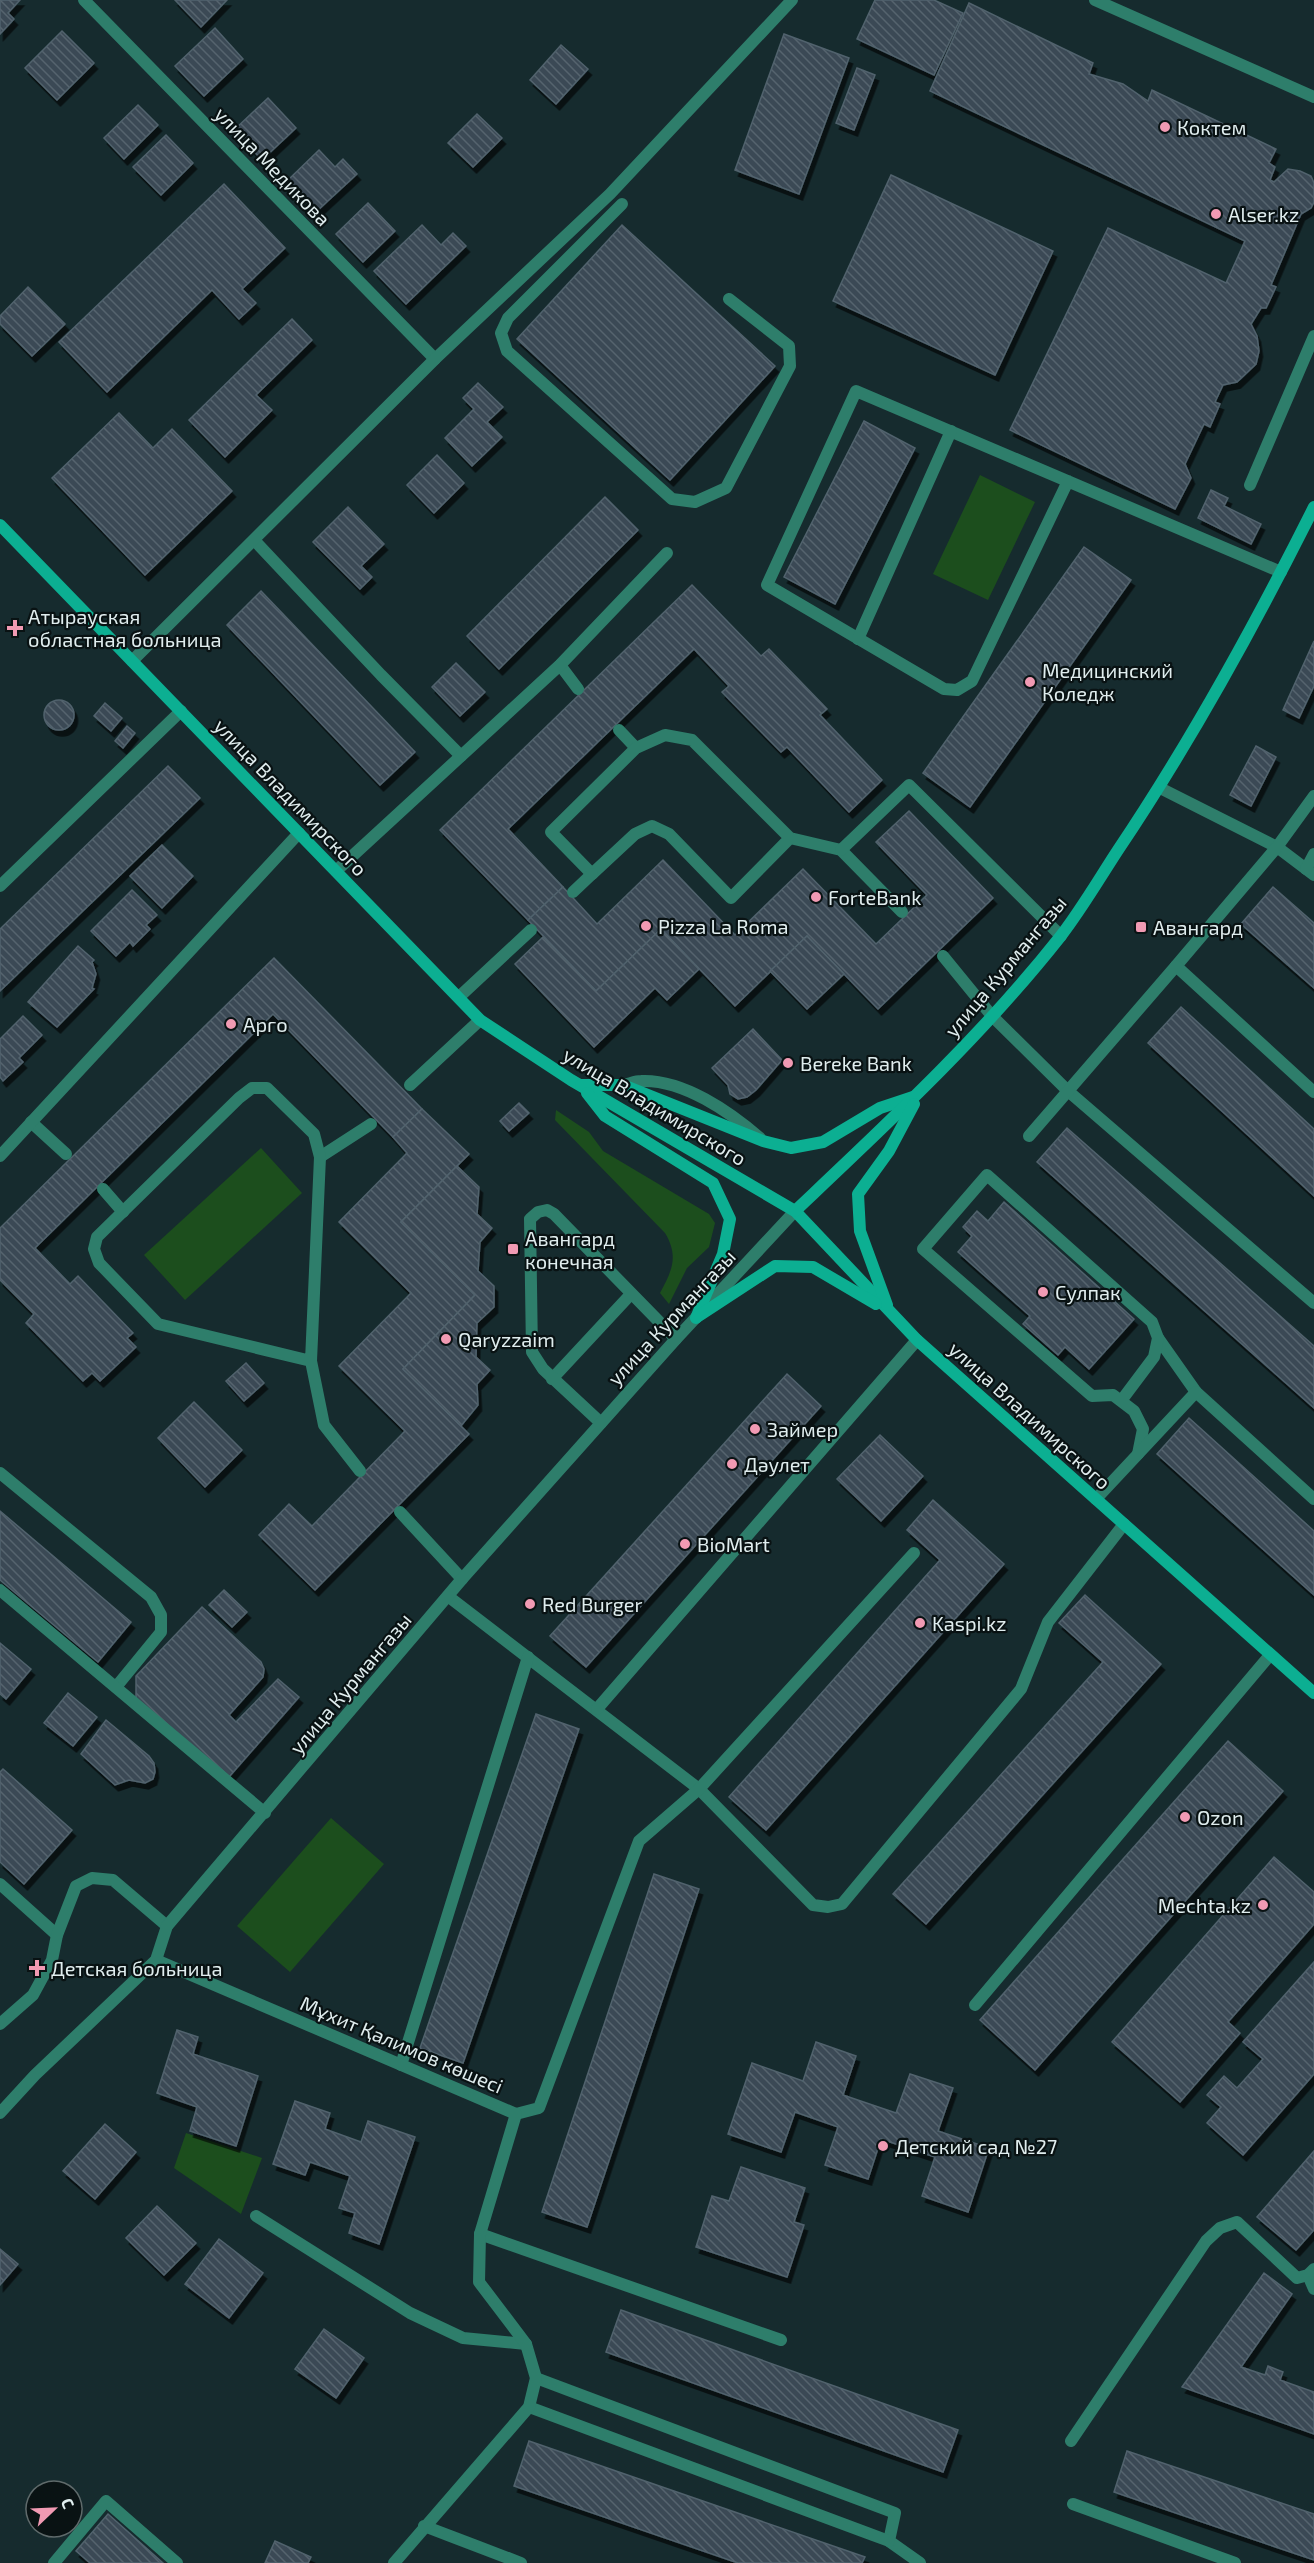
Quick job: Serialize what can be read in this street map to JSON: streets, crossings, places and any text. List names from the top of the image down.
{
  "streets": {
    "street": [
      "улица Медикова",
      "улица Владимирского",
      "улица Курмангазы",
      "Мұхит Қалимов көшесі"
    ]
  },
  "crossings": [
    ["улица Владимирского", "улица Курмангазы"],
    ["улица Курмангазы", "Мұхит Қалимов көшесі"]
  ],
  "places": {
    "other": [
      "Коктем",
      "Alser.kz",
      "Медицинский Коледж",
      "ForteBank",
      "Pizza La Roma",
      "Арго",
      "Bereke Bank",
      "Сулпак",
      "Qaryzzaim",
      "Займер",
      "Дәулет",
      "BioMart",
      "Red Burger",
      "Kaspi.kz",
      "Ozon",
      "Mechta.kz",
      "Детский сад №27"
    ],
    "health": ["Атырауская областная больница", "Детская больница"],
    "transit": ["Авангард", "Авангард конечная"]
  },
  "north": "top right"
}
